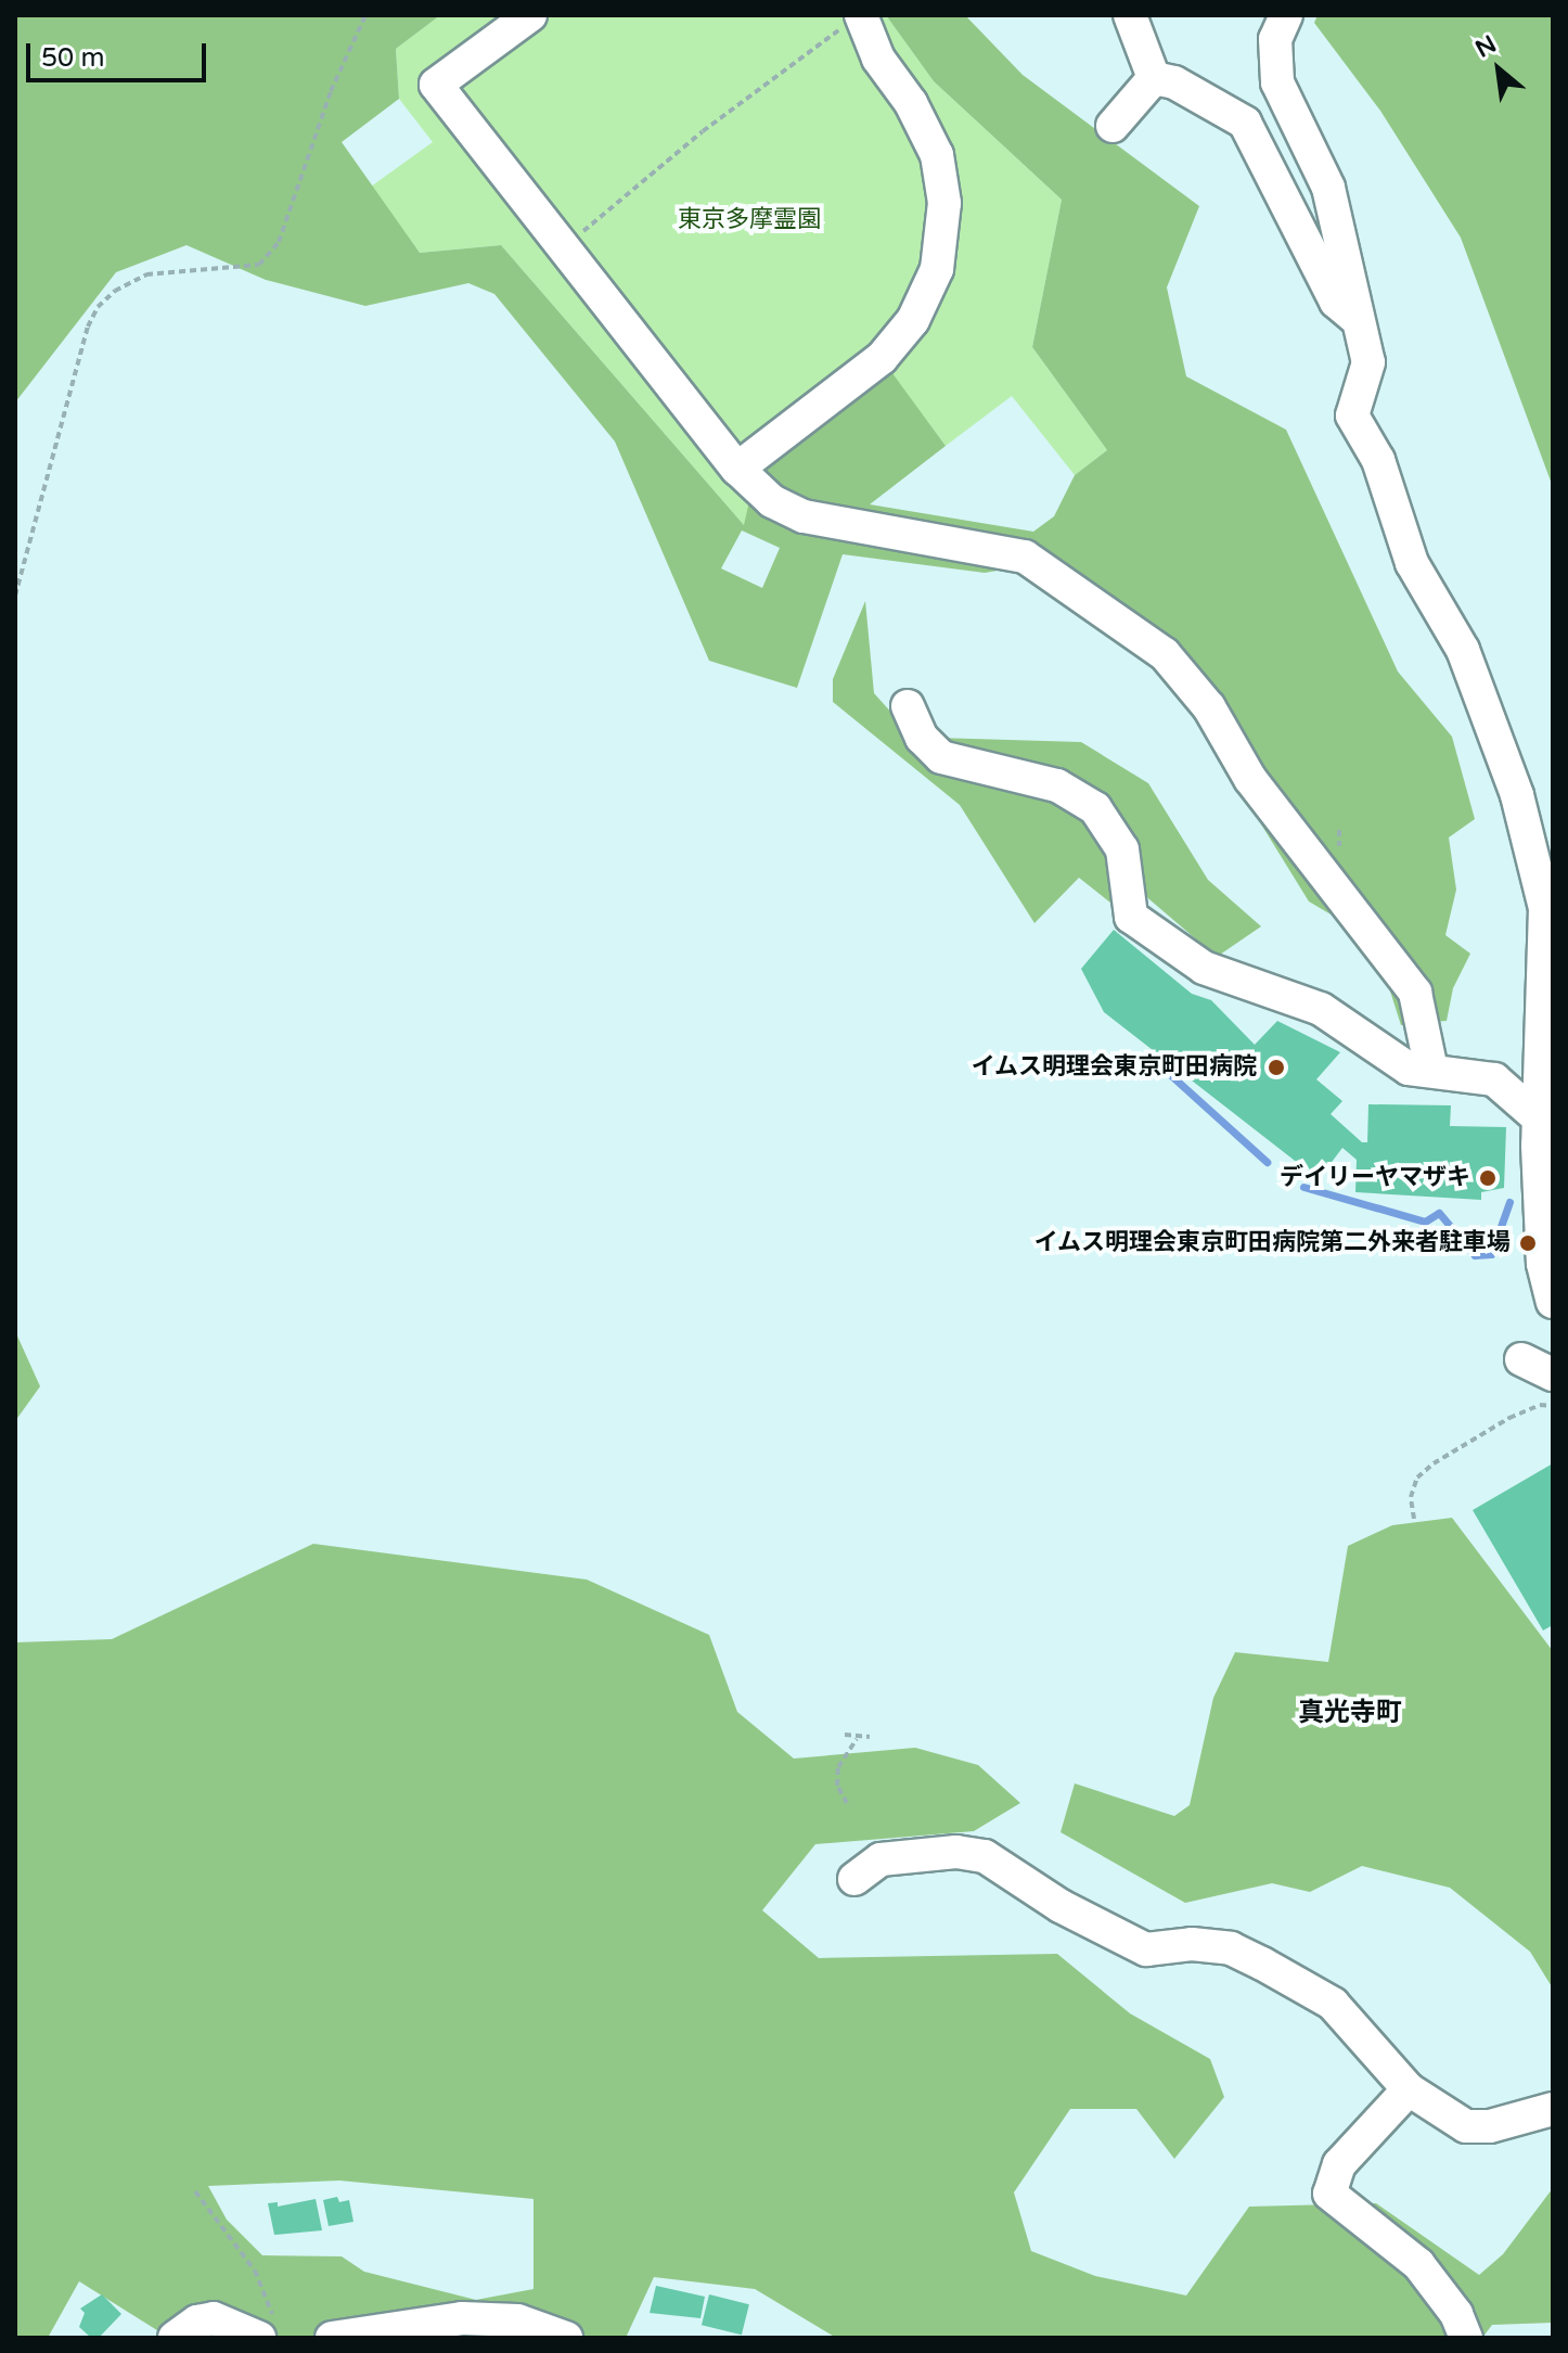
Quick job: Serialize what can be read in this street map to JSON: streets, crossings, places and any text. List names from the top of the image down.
{
  "districts": ["真光寺町"],
  "parks": ["東京多摩霊園"],
  "places": ["イムス明理会東京町田病院", "デイリーヤマザキ", "イムス明理会東京町田病院第二外来者駐車場"],
  "scale_bar": "50 m",
  "north": "top left"
}
